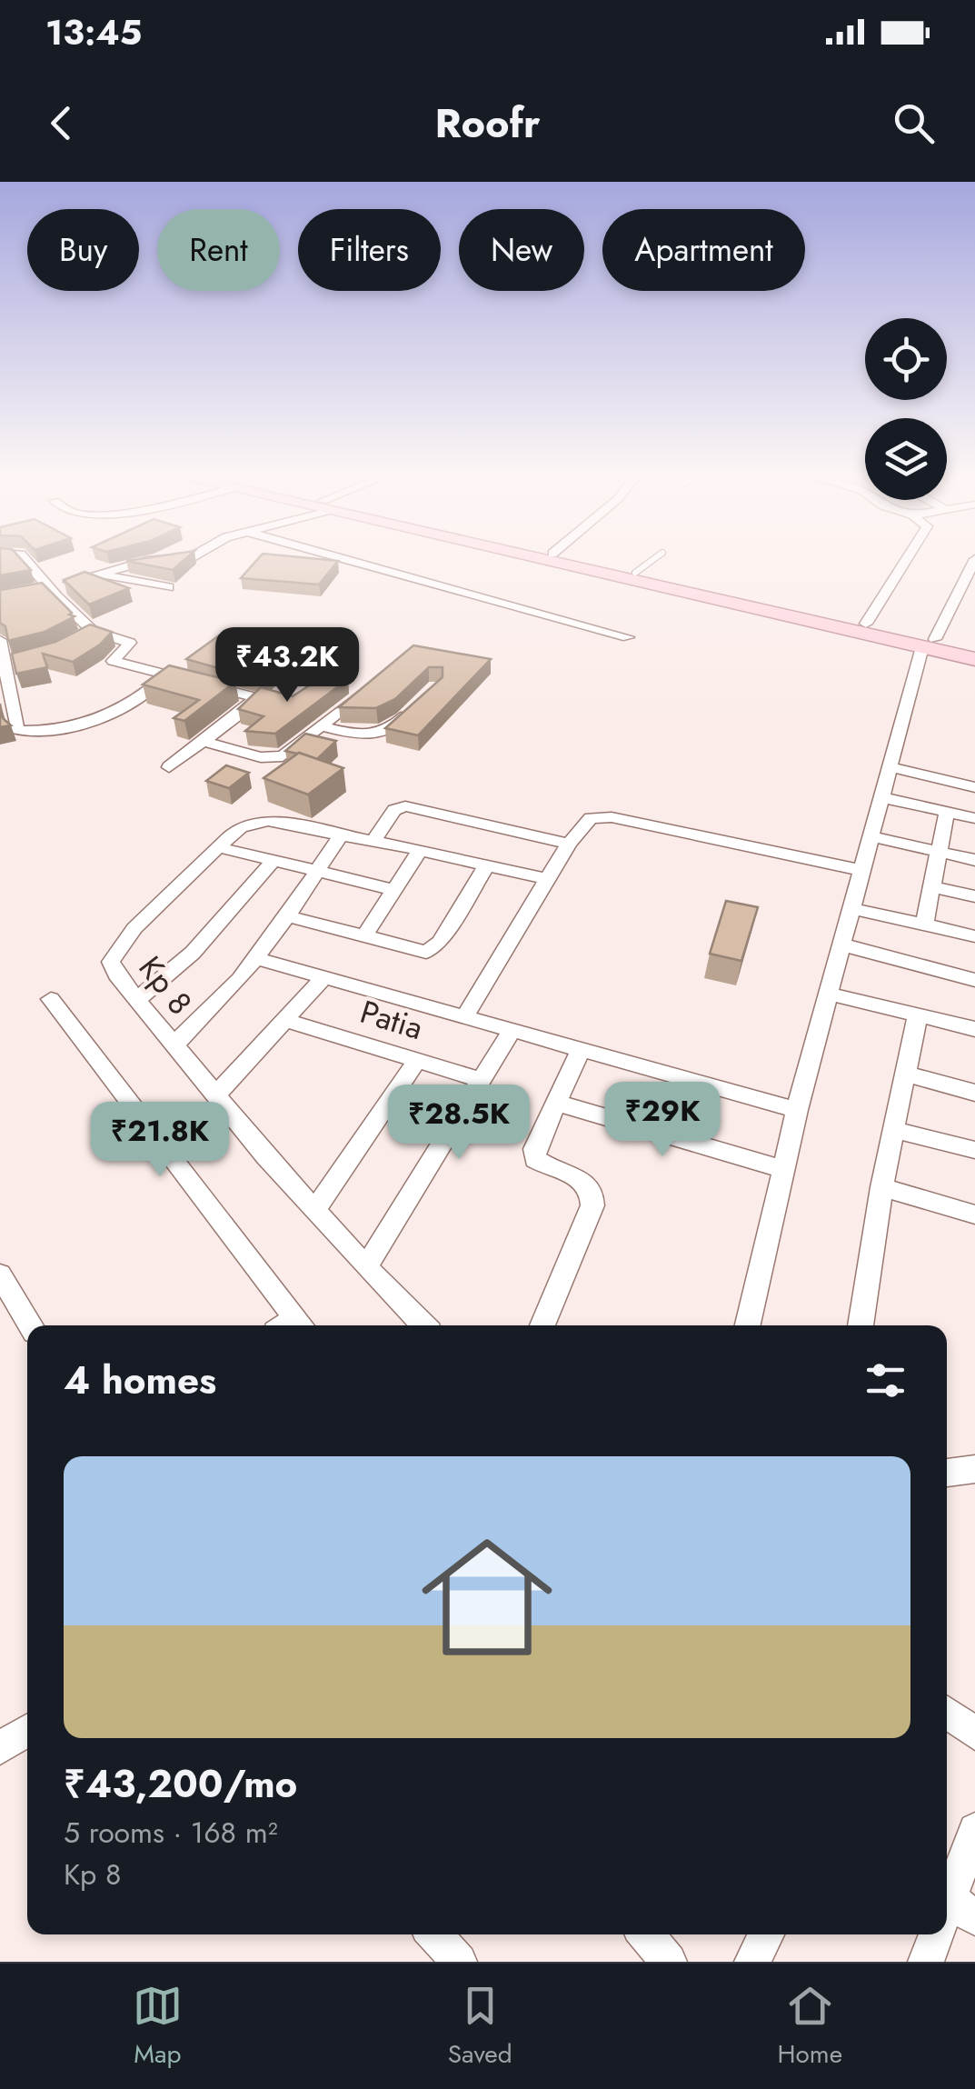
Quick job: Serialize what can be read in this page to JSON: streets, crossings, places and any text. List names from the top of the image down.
{
  "streets": {
    "street": ["Kp 8", "Patia"]
  },
  "page": {
    "status": "13:45",
    "header": "Roofr",
    "chip": [
      "Buy",
      "Rent",
      "Filters",
      "New",
      "Apartment"
    ],
    "price": [
      "₹43.2K",
      "₹29K",
      "₹28.5K",
      "₹21.8K"
    ],
    "heading": "4 homes",
    "list": [
      {
        "name": "₹43,200/mo",
        "note": "5 rooms · 168 m² · Kp 8"
      }
    ],
    "tabs": ["Map", "Saved", "Home"]
  }
}
